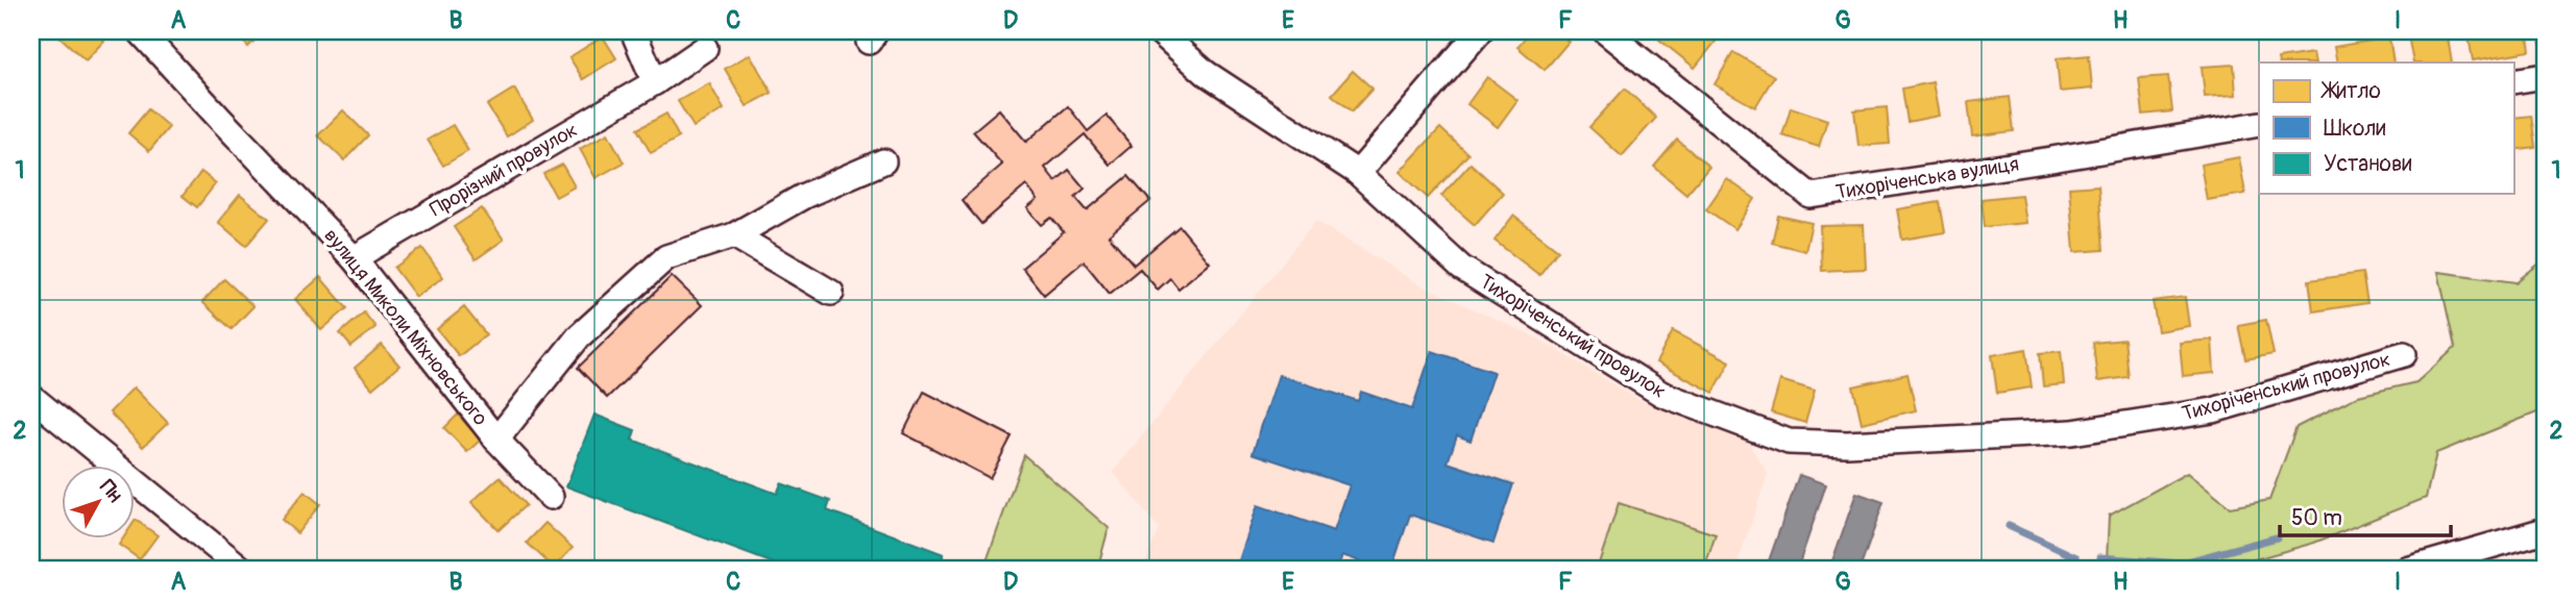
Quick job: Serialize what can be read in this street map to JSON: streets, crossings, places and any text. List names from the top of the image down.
{
  "streets": {
    "street": [
      "Прорізний провулок",
      "Тихоріченська вулиця",
      "вулиця Миколи Міхновського",
      "Тихоріченський провулок"
    ]
  },
  "crossings": [
    ["Прорізний провулок", "вулиця Миколи Міхновського"]
  ],
  "legend": ["Житло", "Школи", "Установи"],
  "scale_bar": "50 m",
  "north": "top right",
  "grid": {
    "columns": [
      "A",
      "B",
      "C",
      "D",
      "E",
      "F",
      "G",
      "H",
      "I"
    ],
    "rows": ["1", "2"]
  }
}
